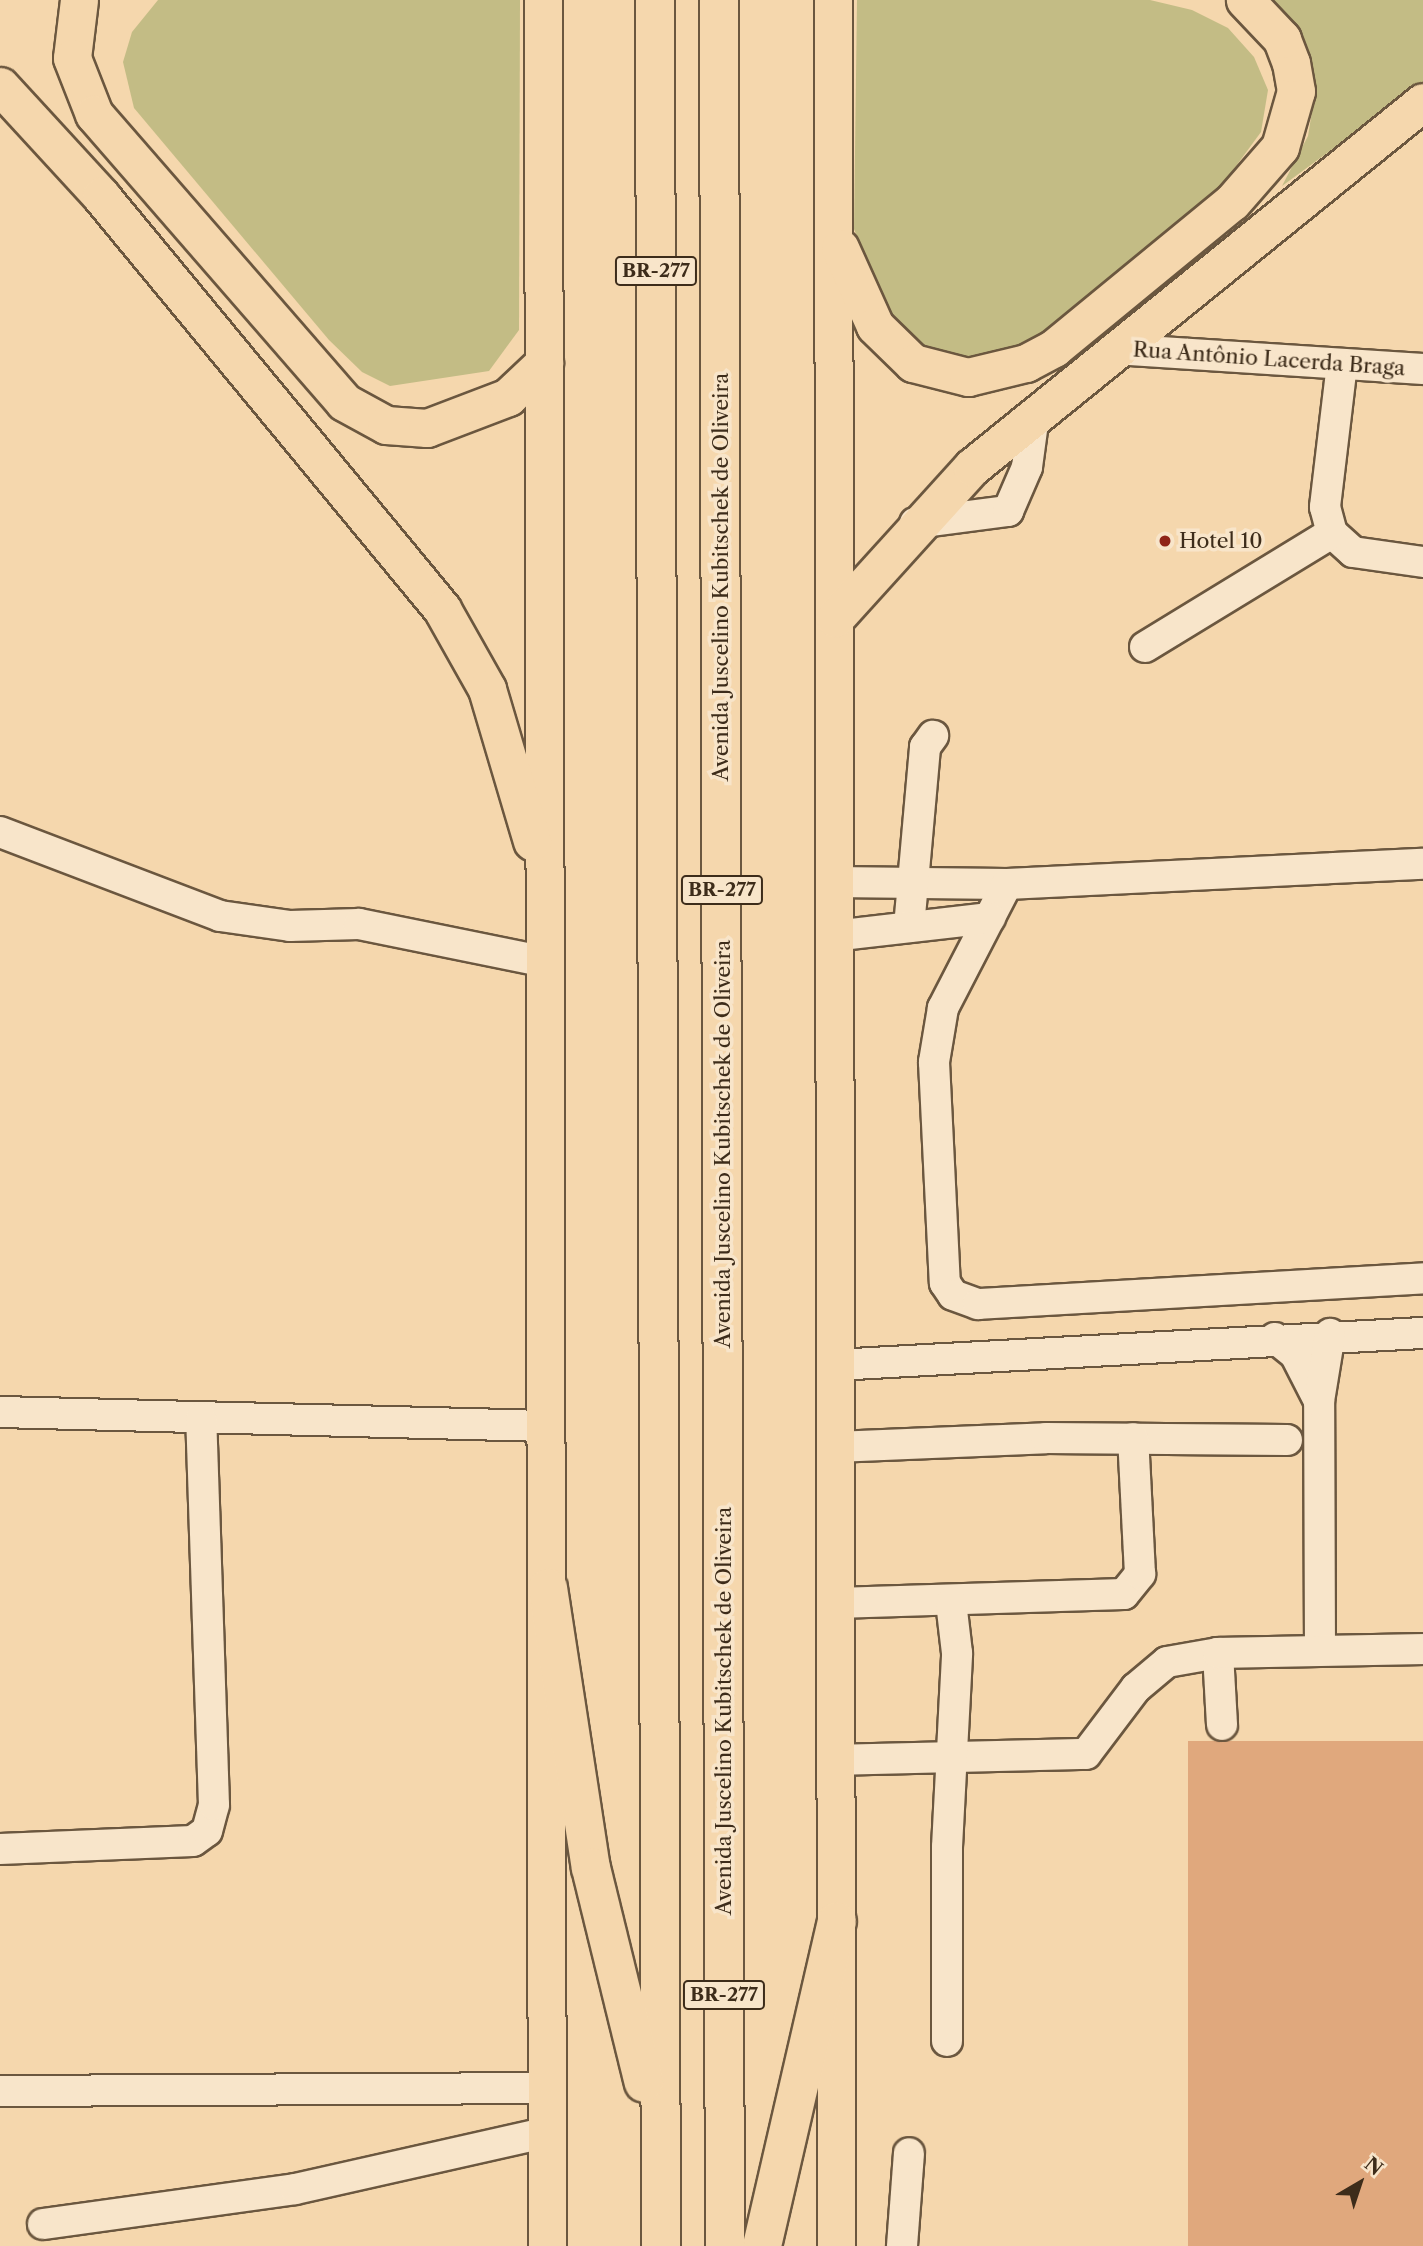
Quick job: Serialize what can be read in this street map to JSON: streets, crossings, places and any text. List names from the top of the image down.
{
  "streets": {
    "highway": ["BR-277", "Avenida Juscelino Kubitschek de Oliveira"],
    "street": ["Rua Antônio Lacerda Braga"]
  },
  "places": ["Hotel 10"],
  "north": "top right"
}
